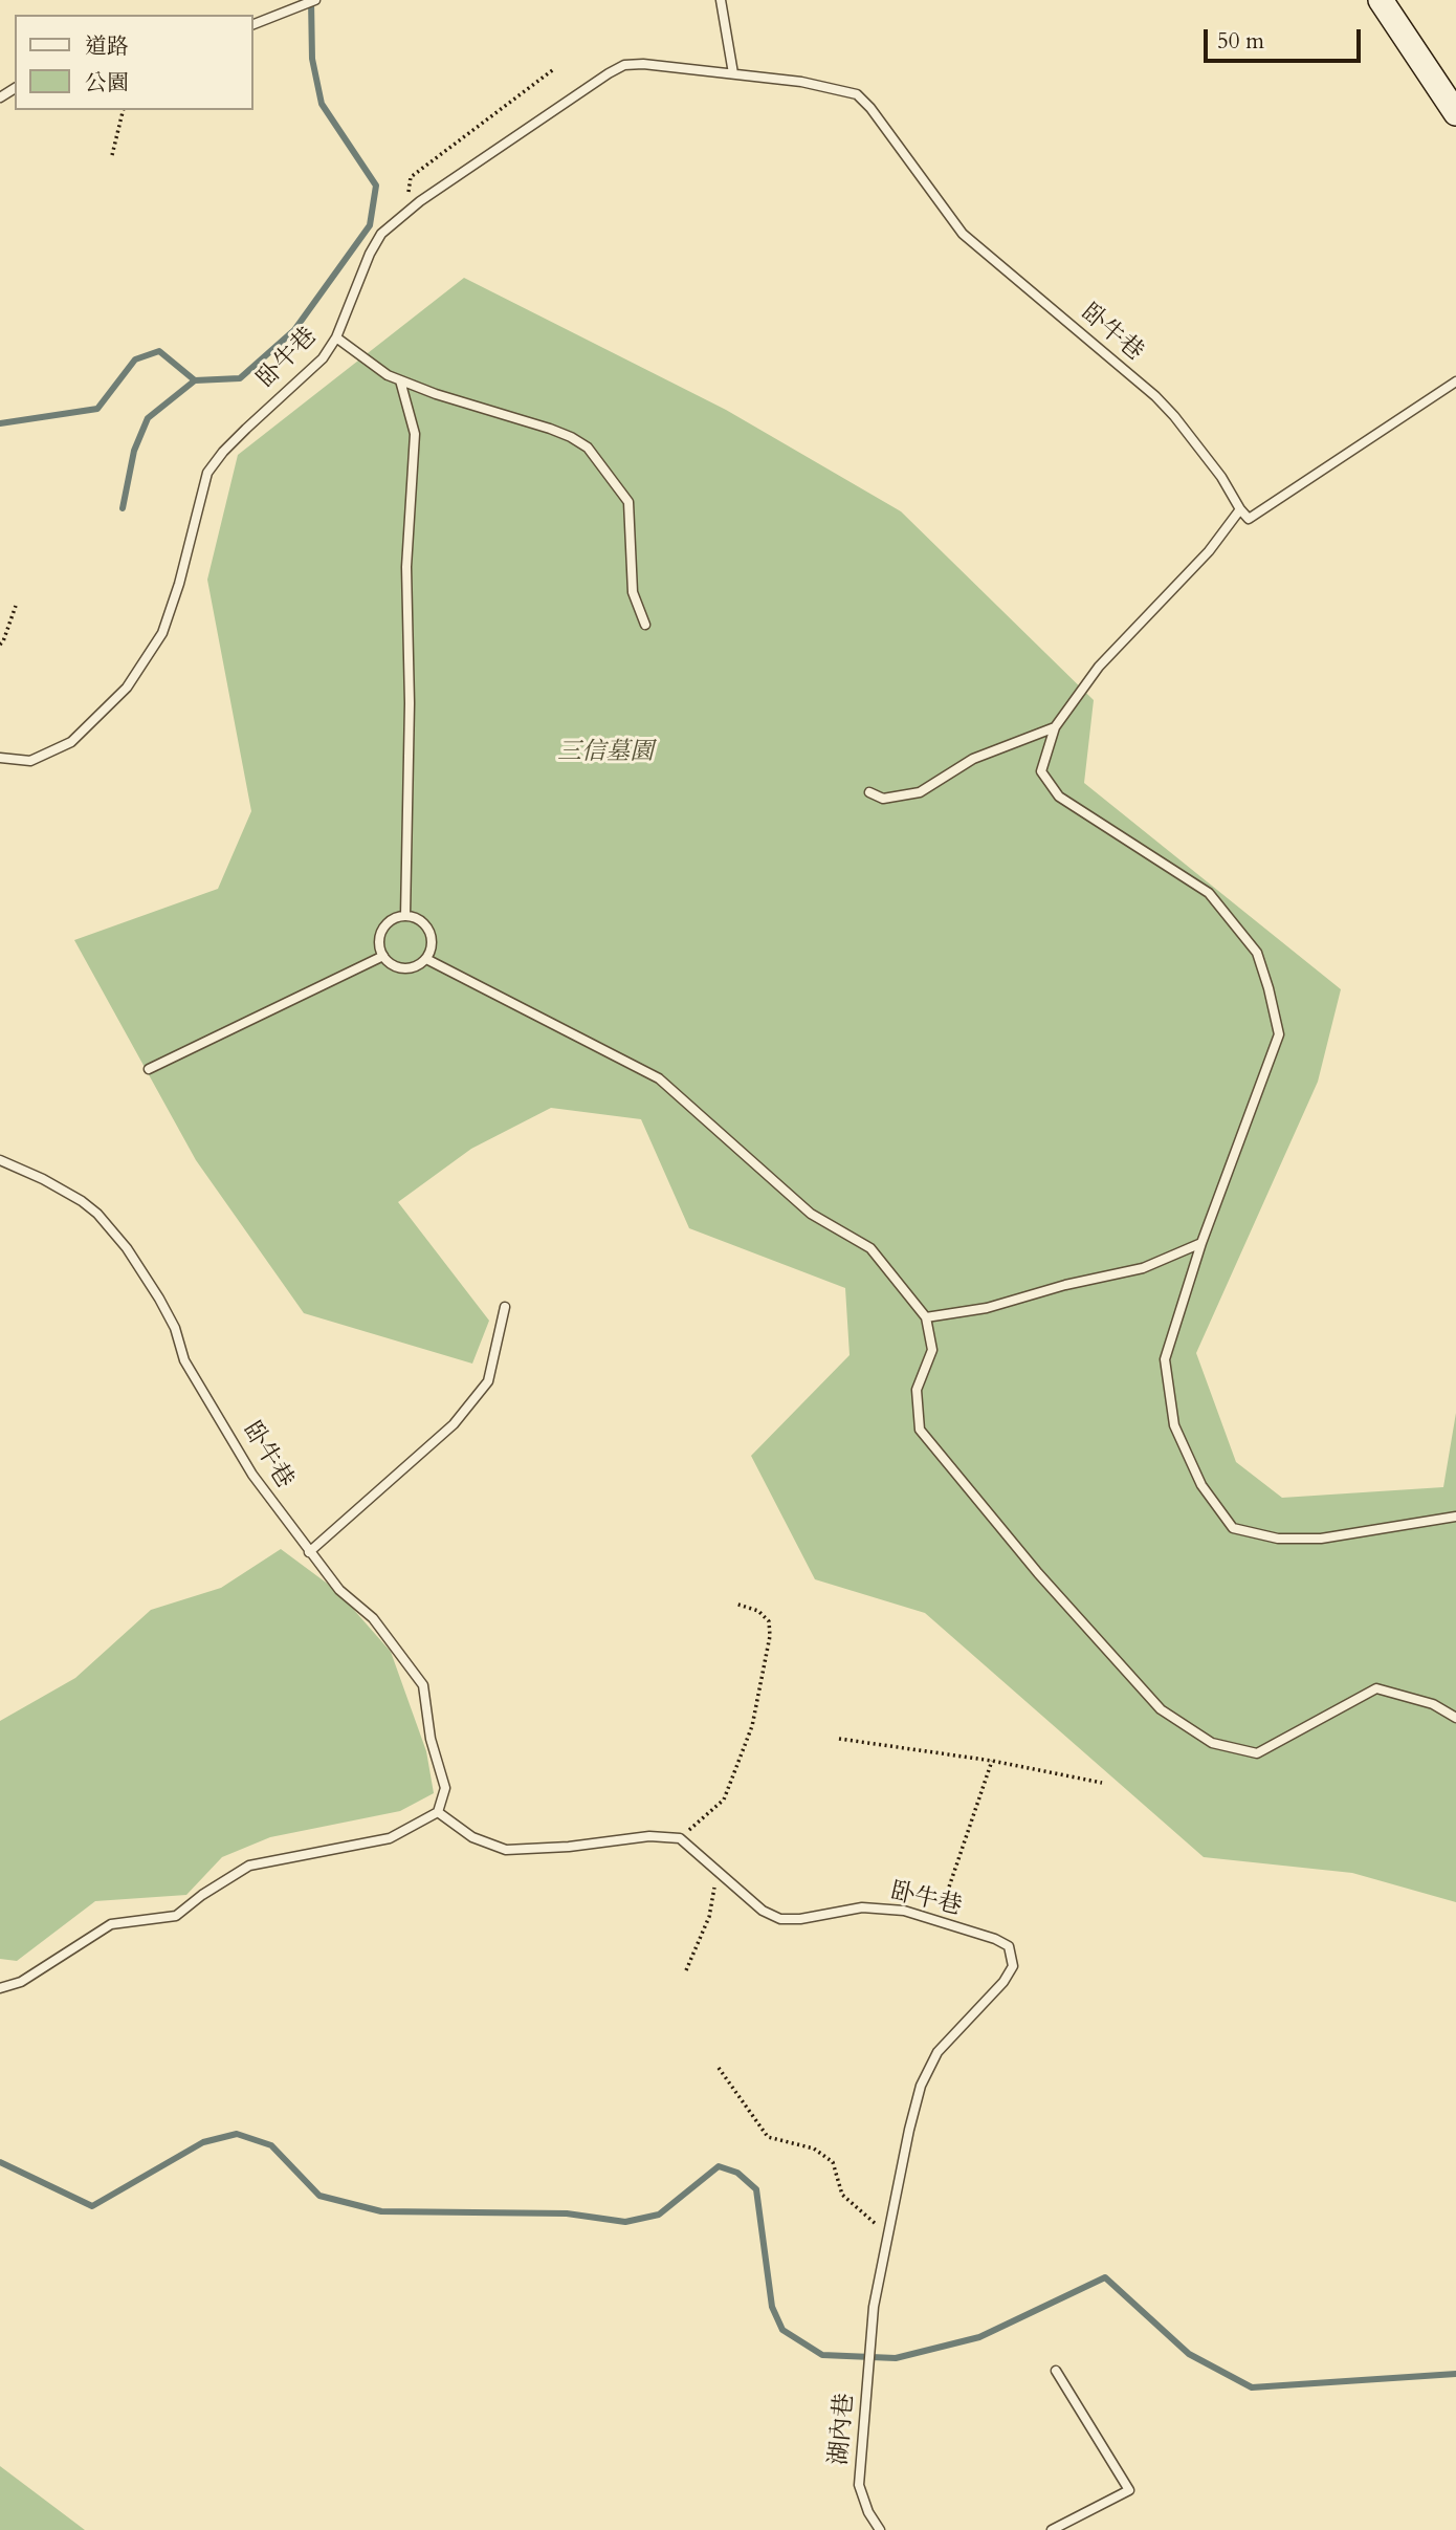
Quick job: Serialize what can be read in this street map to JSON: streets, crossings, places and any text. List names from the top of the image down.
{
  "streets": {
    "lane": ["卧牛巷", "湖內巷"]
  },
  "crossings": [
    ["卧牛巷", "湖內巷"]
  ],
  "parks": ["三信墓園"],
  "legend": ["道路", "公園"],
  "scale_bar": "50 m"
}
